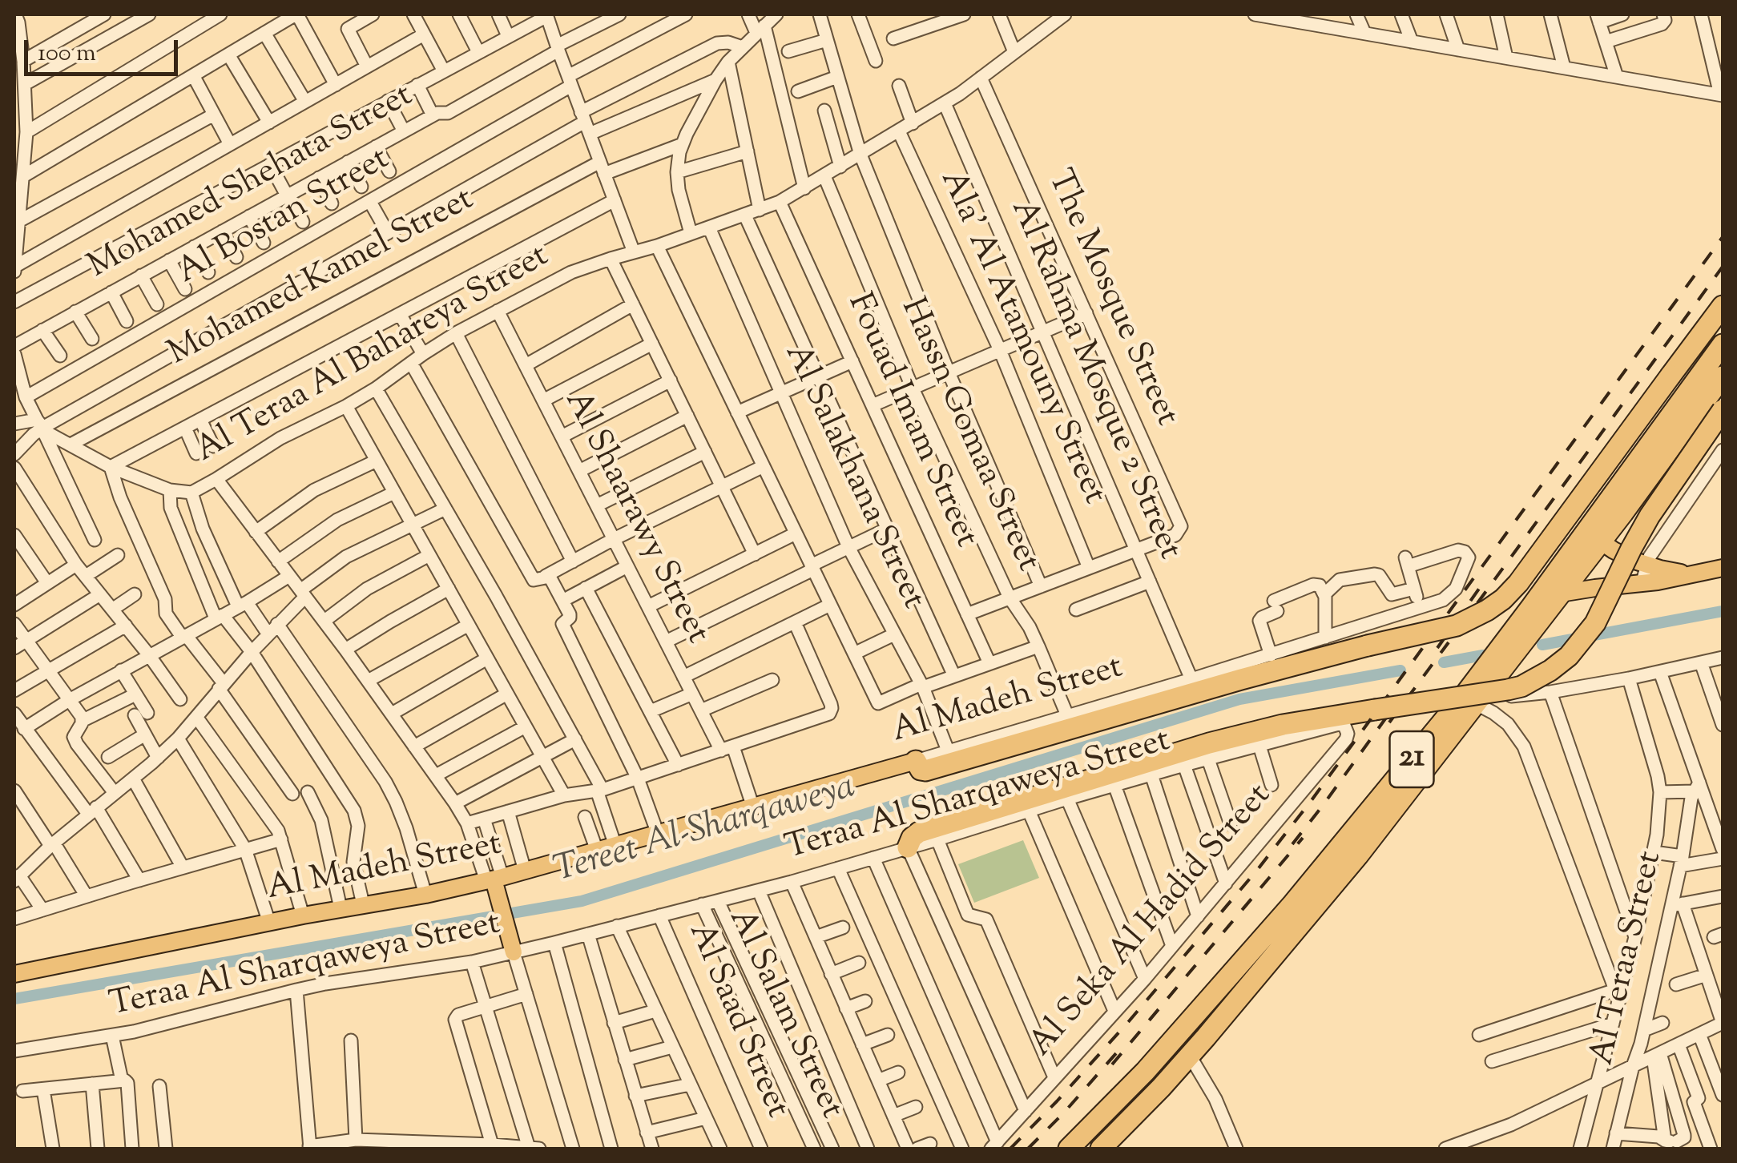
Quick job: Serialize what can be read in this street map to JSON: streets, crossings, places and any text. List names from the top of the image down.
{
  "streets": {
    "highway": ["21"],
    "main road": ["Al Madeh Street"],
    "street": [
      "Mohamed Shehata Street",
      "Al Bostan Street",
      "Mohamed Kamel Street",
      "The Mosque Street",
      "Ala' Al Atamouny Street",
      "Al Teraa Al Bahareya Street",
      "Al Rahma Mosque 2 Street",
      "Fouad Imam Street",
      "Hassn Gomaa Street",
      "Al Salakhana Street",
      "Al Shaarawy Street",
      "Teraa Al Sharqaweya Street",
      "Al Seka Al Hadid Street",
      "Al Teraa Street",
      "Al Salam Street",
      "Al Saad Street"
    ]
  },
  "crossings": [
    ["Mohamed Kamel Street", "Al Teraa Al Bahareya Street"],
    ["The Mosque Street", "Al Teraa Al Bahareya Street"],
    ["The Mosque Street", "Al Rahma Mosque 2 Street"],
    ["Ala' Al Atamouny Street", "Al Teraa Al Bahareya Street"],
    ["Al Teraa Al Bahareya Street", "Al Rahma Mosque 2 Street"],
    ["Al Teraa Al Bahareya Street", "Fouad Imam Street"],
    ["Al Teraa Al Bahareya Street", "Hassn Gomaa Street"],
    ["Al Teraa Al Bahareya Street", "Al Salakhana Street"],
    ["Al Teraa Al Bahareya Street", "Al Shaarawy Street"],
    ["Al Rahma Mosque 2 Street", "Al Madeh Street"],
    ["Hassn Gomaa Street", "Al Madeh Street"],
    ["Al Salakhana Street", "Al Madeh Street"],
    ["Al Shaarawy Street", "Al Madeh Street"],
    ["Teraa Al Sharqaweya Street", "Al Seka Al Hadid Street"],
    ["Teraa Al Sharqaweya Street", "Al Salam Street"],
    ["Teraa Al Sharqaweya Street", "Al Saad Street"]
  ],
  "water": ["Tereet Al-Sharqaweya"],
  "scale_bar": "100 m"
}
